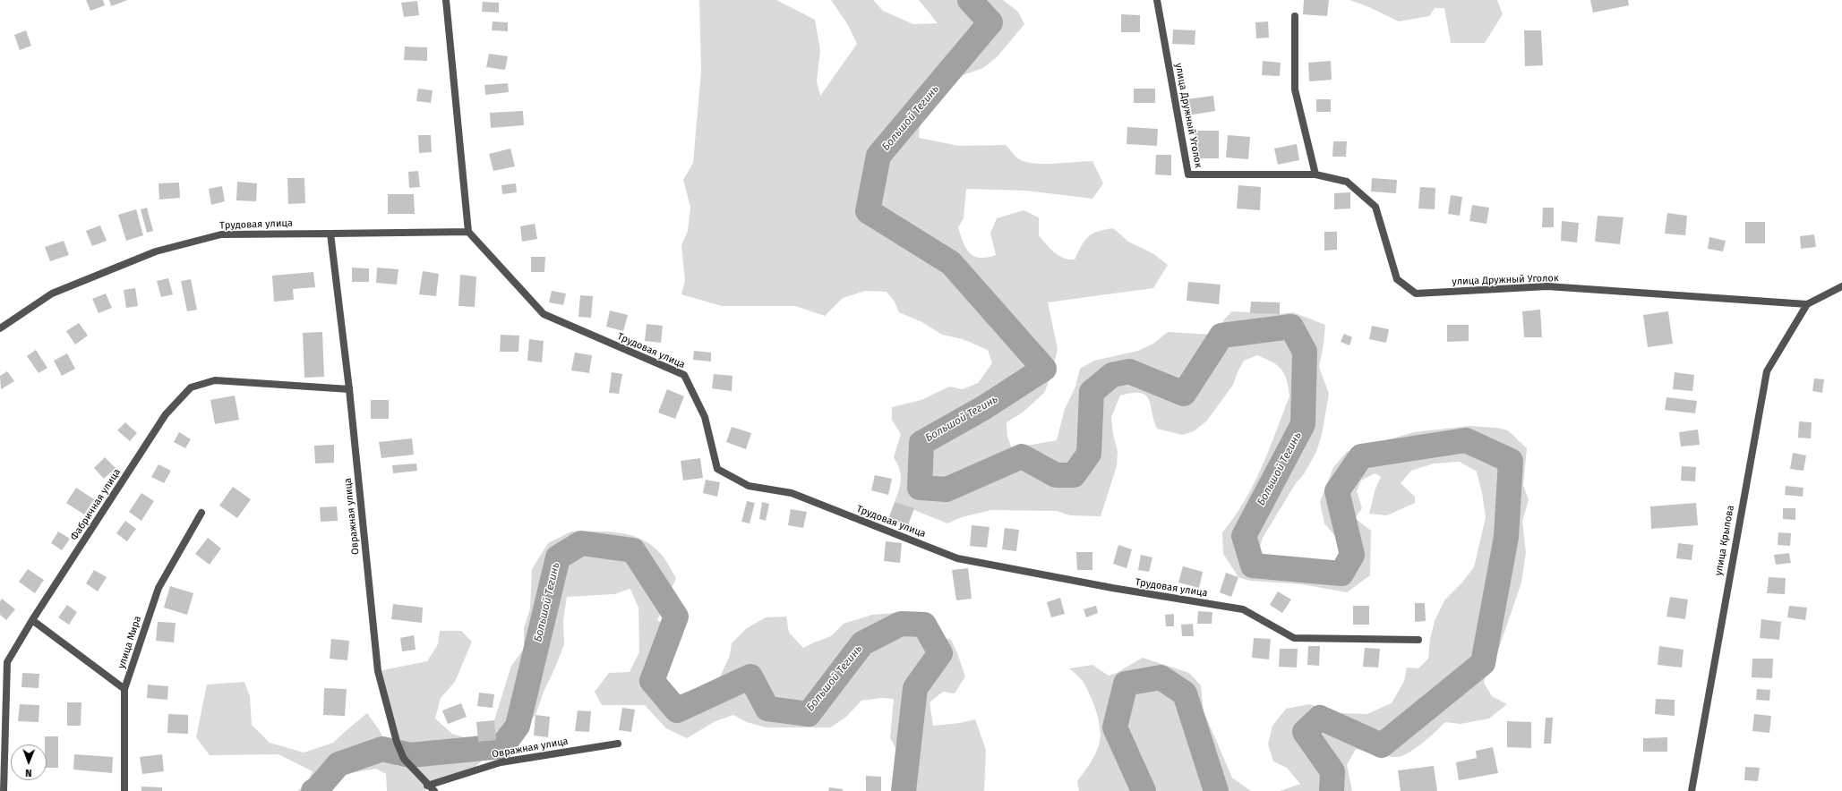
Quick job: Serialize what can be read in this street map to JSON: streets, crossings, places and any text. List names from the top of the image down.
{
  "streets": {
    "street": [
      "улица Дружный Уголок",
      "Трудовая улица",
      "Фабричная улица",
      "Овражная улица",
      "улица Крылова",
      "улица Мира"
    ]
  },
  "crossings": [
    ["улица Дружный Уголок", "улица Крылова"],
    ["Трудовая улица", "Овражная улица"],
    ["Фабричная улица", "Овражная улица"]
  ],
  "water": ["Большой Тегинь"],
  "north": "bottom"
}
